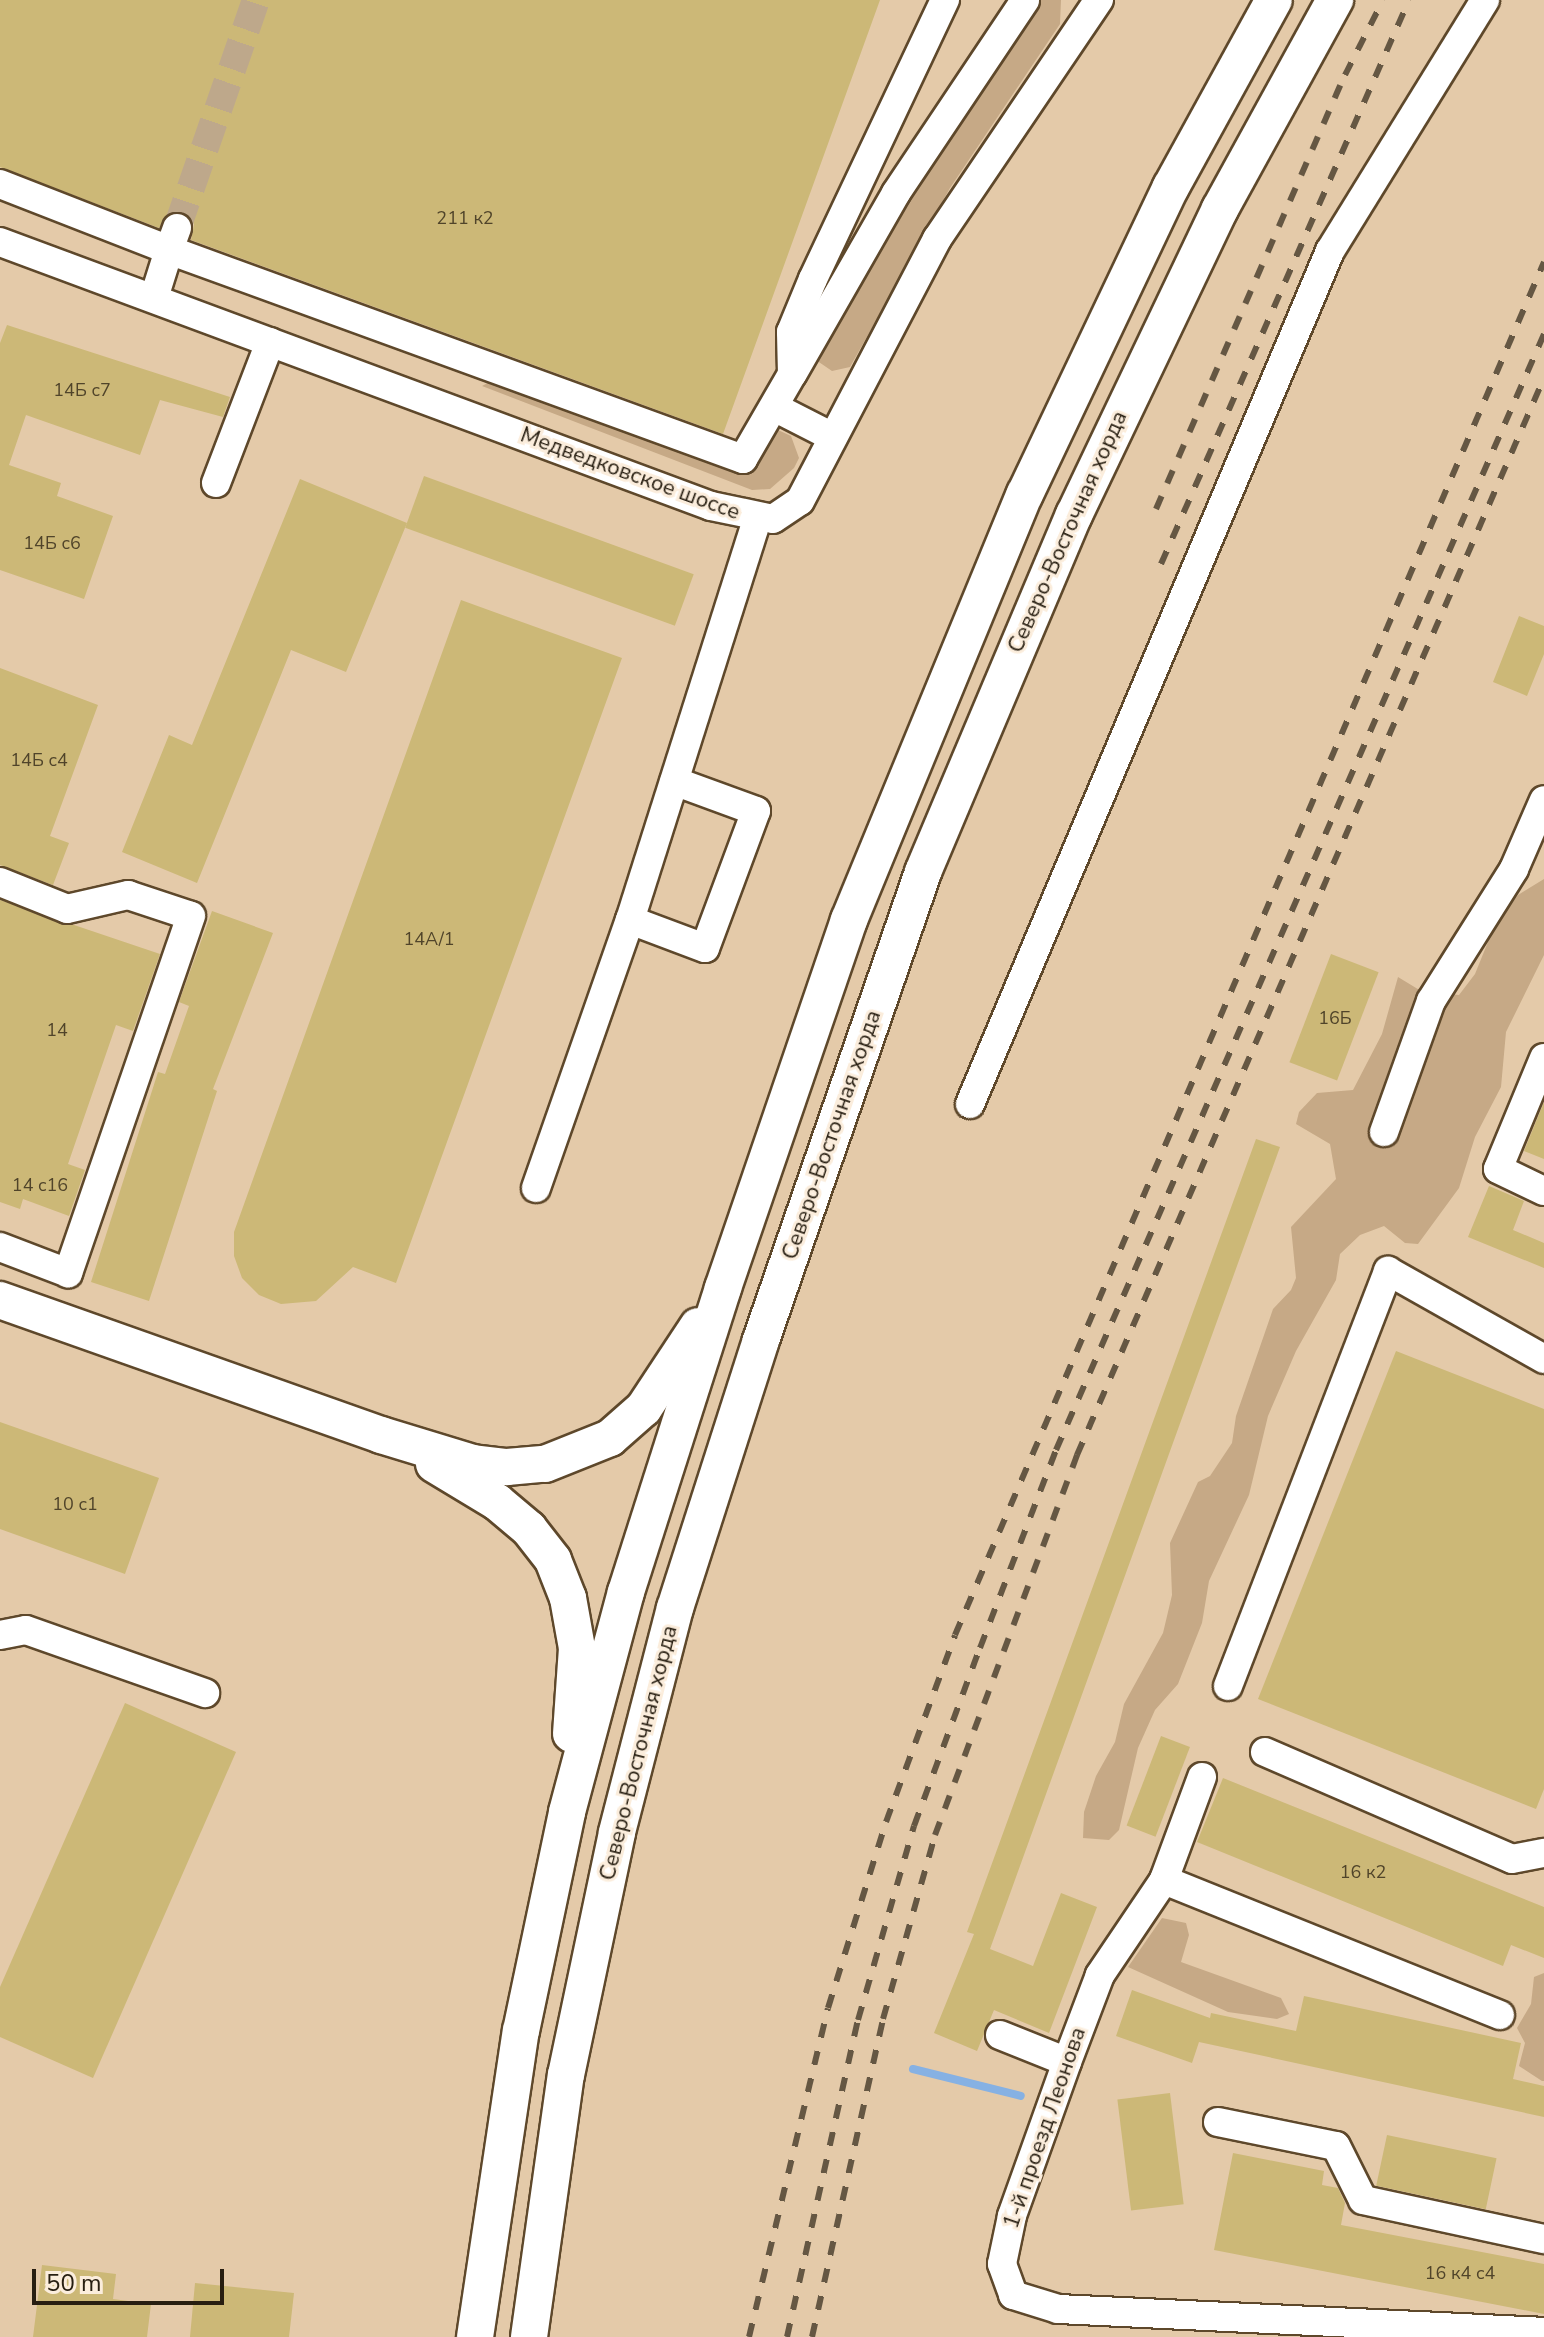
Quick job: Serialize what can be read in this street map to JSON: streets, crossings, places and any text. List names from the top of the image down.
{
  "streets": {
    "main road": ["Северо-Восточная хорда"],
    "street": ["Медведковское шоссе", "1-й проезд Леонова"]
  },
  "house_numbers": [
    "211 к2",
    "14Б с7",
    "14Б с6",
    "14Б с4",
    "14А/1",
    "16Б",
    "14",
    "14 с16",
    "10 с1",
    "16 к2",
    "16 к4 с4"
  ],
  "scale_bar": "50 m"
}
